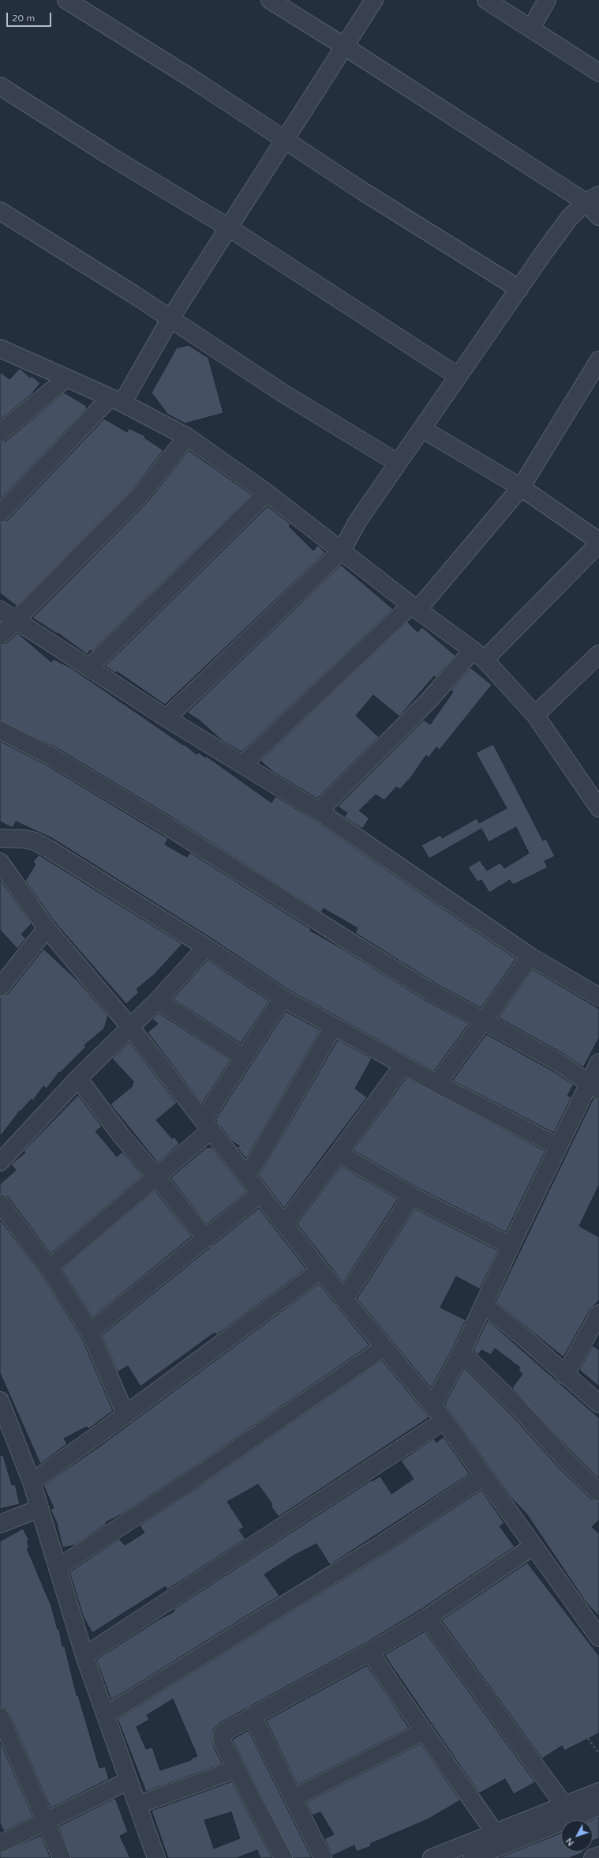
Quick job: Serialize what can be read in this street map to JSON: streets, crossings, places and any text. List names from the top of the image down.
{
  "scale_bar": "20 m",
  "north": "bottom left"
}
